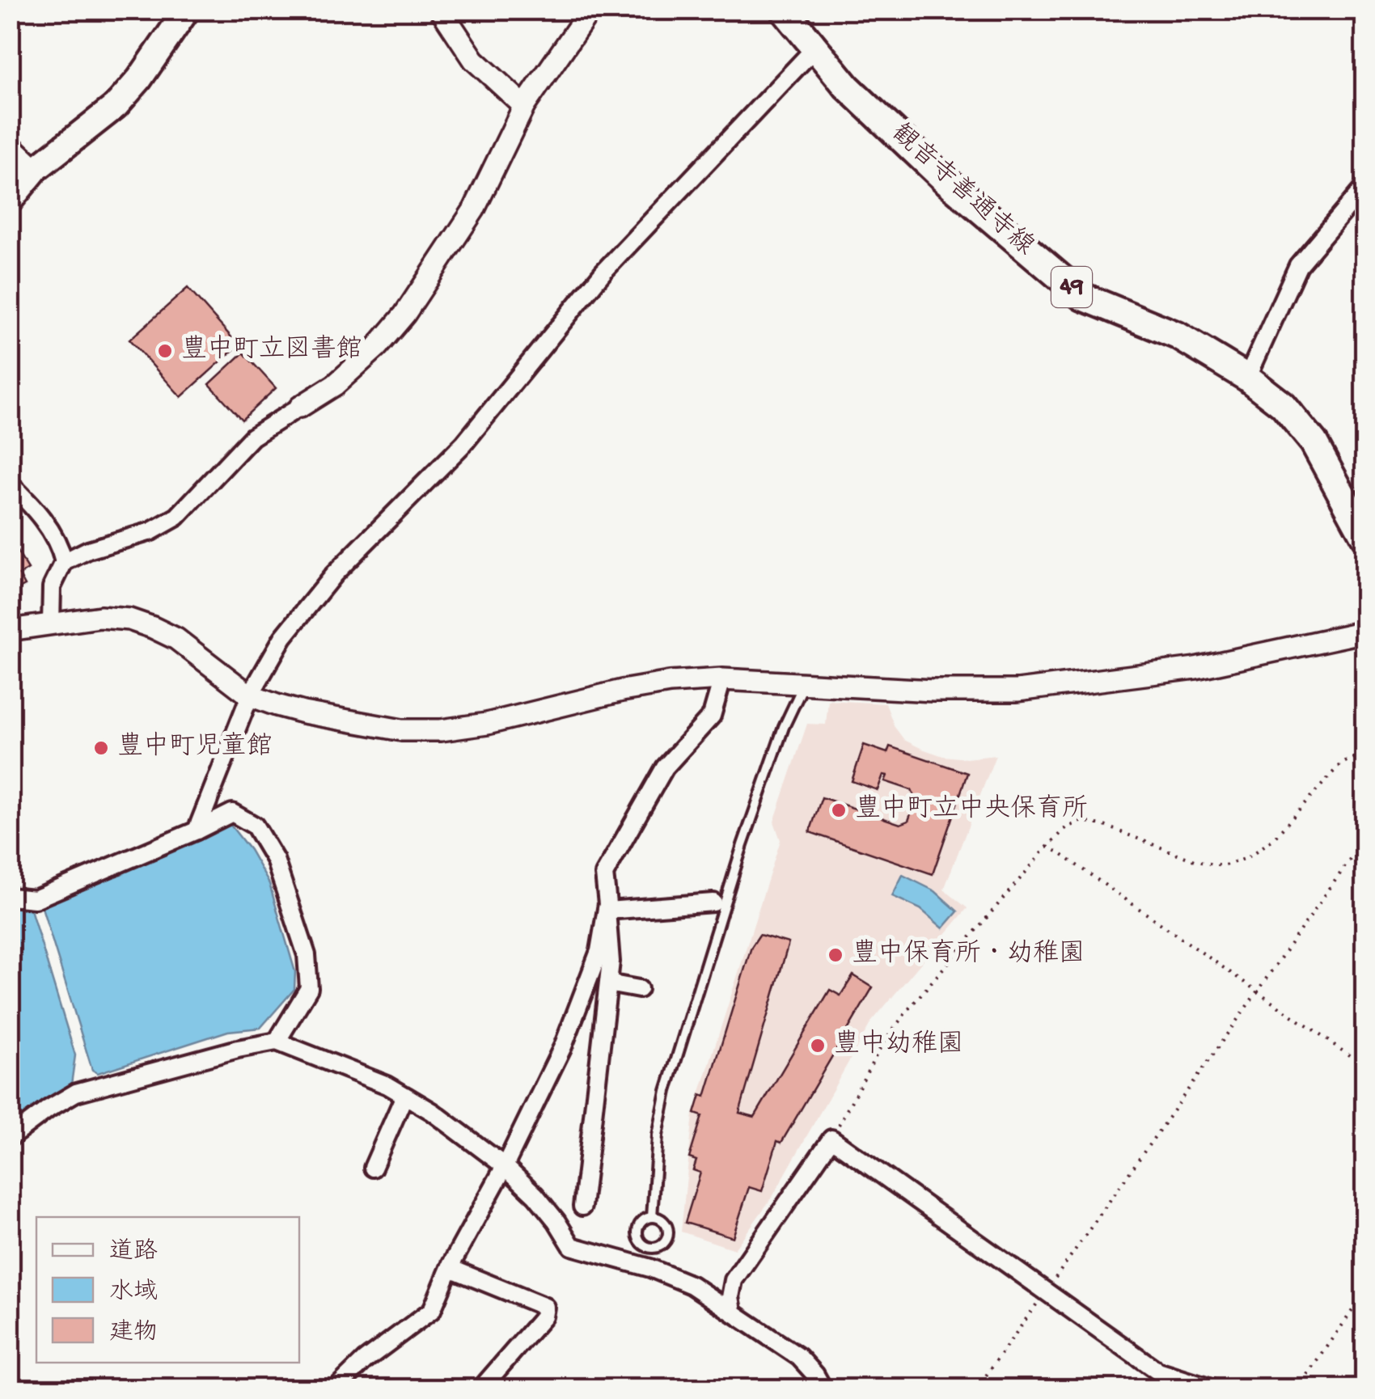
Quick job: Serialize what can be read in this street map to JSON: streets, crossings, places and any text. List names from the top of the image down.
{
  "streets": {
    "main road": ["観音寺善通寺線", "49"]
  },
  "places": [
    "豊中町立図書館",
    "豊中町児童館",
    "豊中町立中央保育所",
    "豊中保育所・幼稚園",
    "豊中幼稚園"
  ],
  "legend": ["道路", "水域", "建物"]
}
